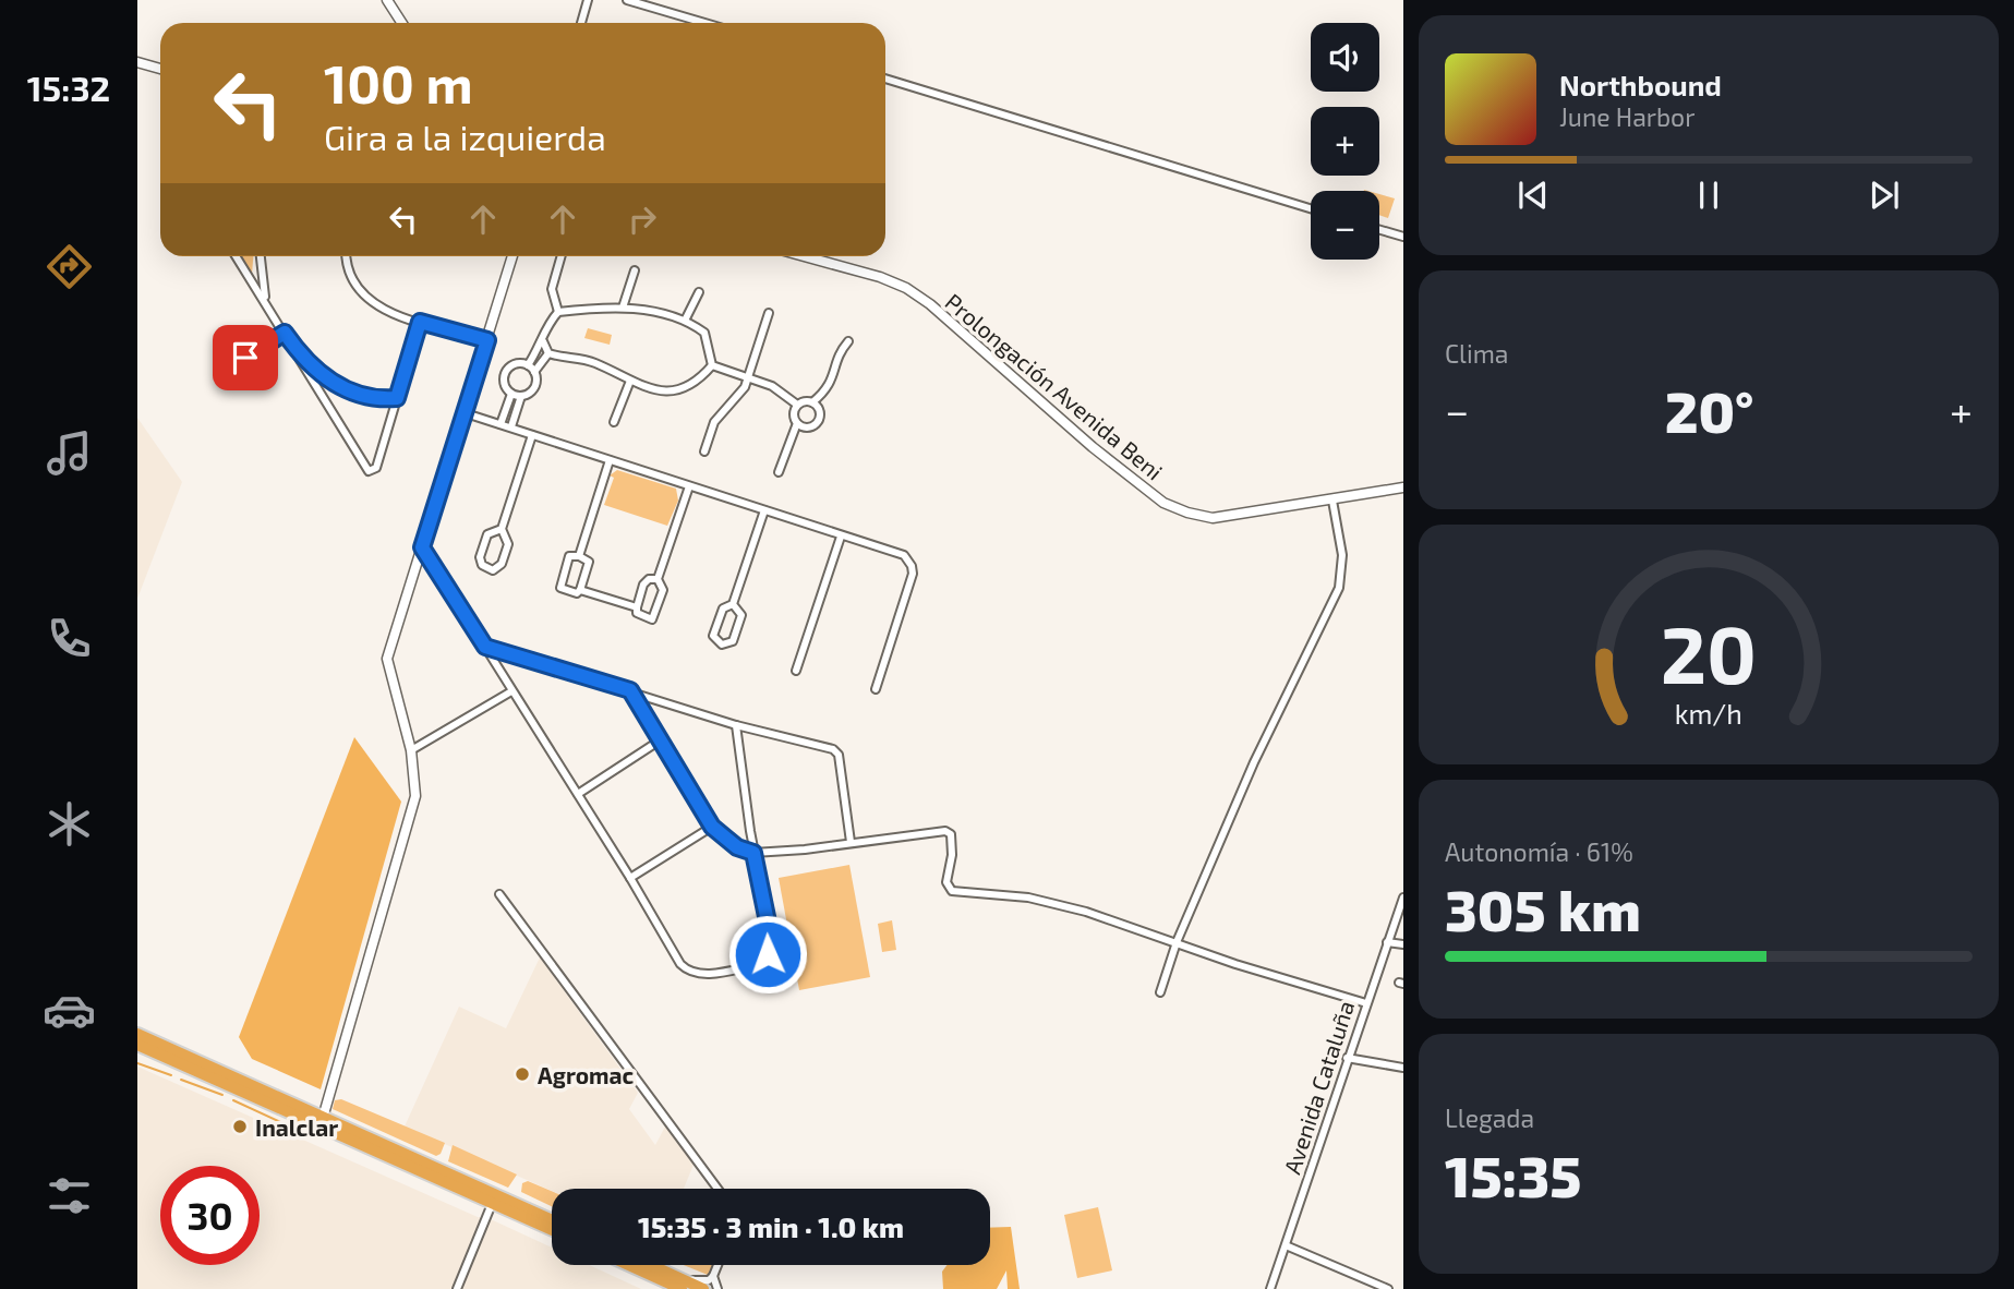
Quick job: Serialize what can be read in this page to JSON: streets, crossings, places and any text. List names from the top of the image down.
{
  "streets": {
    "street": ["Prolongación Avenida Beni", "Avenida Cataluña"]
  },
  "places": ["Agromac", "Inalclar"],
  "page": {
    "tabs": "15:32",
    "map_buttons": ["+", "−"],
    "turn": ["100 m", "Gira a la izquierda"],
    "song": ["Northbound", "June Harbor"],
    "tile": [
      "Clima",
      ["Autonomía · 61%", "305 km"],
      ["Llegada", "15:35"]
    ],
    "heat": ["−", "20°", "+"],
    "limit": "30",
    "trip": "15:35 · 3 min · 1.0 km",
    "gauge": ["20", "km/h"]
  }
}
